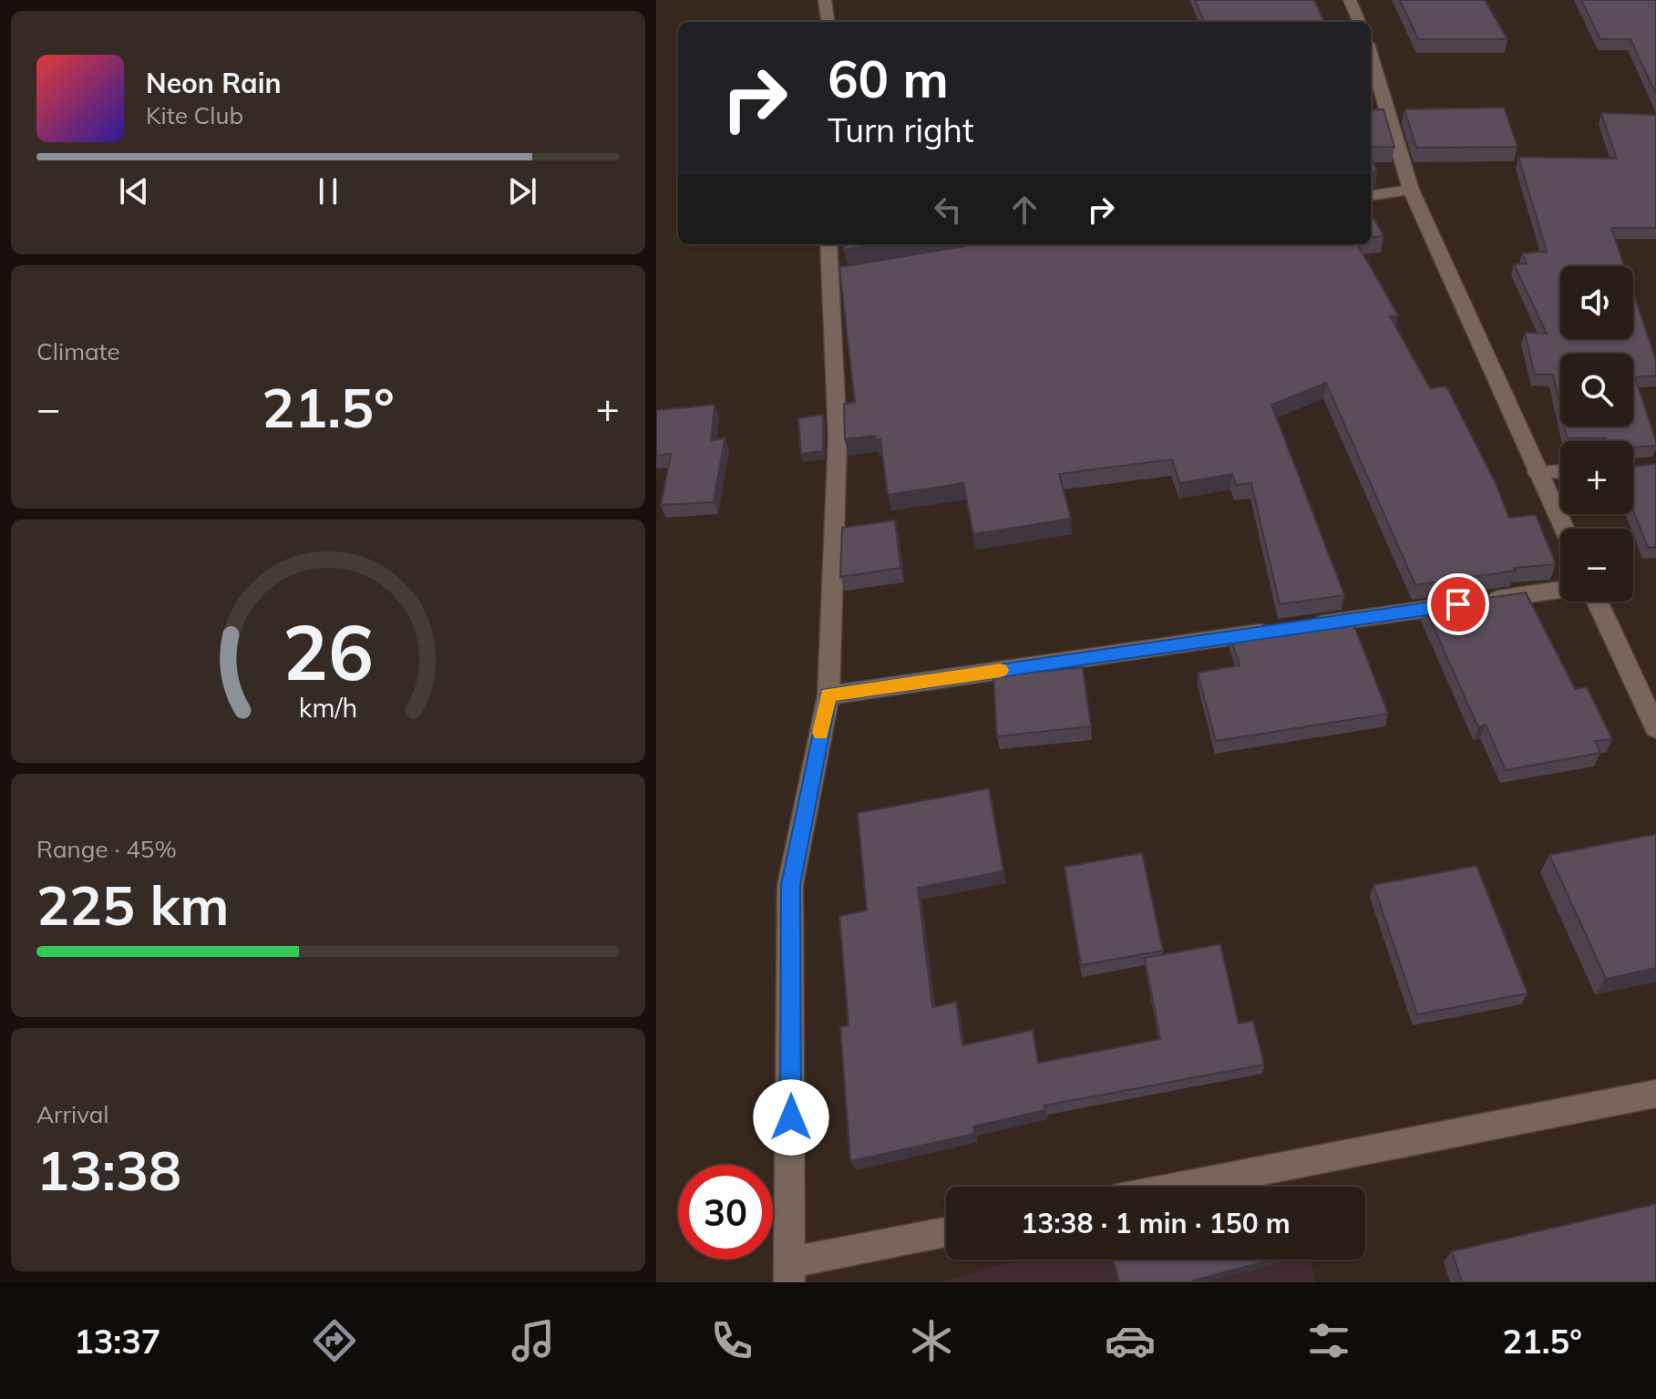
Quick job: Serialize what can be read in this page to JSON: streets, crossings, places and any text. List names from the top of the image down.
{
  "page": {
    "turn": ["60 m", "Turn right"],
    "song": ["Neon Rain", "Kite Club"],
    "tile": [
      "Climate",
      ["Range · 45%", "225 km"],
      ["Arrival", "13:38"]
    ],
    "map_buttons": ["+", "−"],
    "heat": ["−", "21.5°", "+"],
    "limit": "30",
    "trip": "13:38 · 1 min · 150 m",
    "tabs": ["13:37", "21.5°"],
    "gauge": ["26", "km/h"]
  }
}
